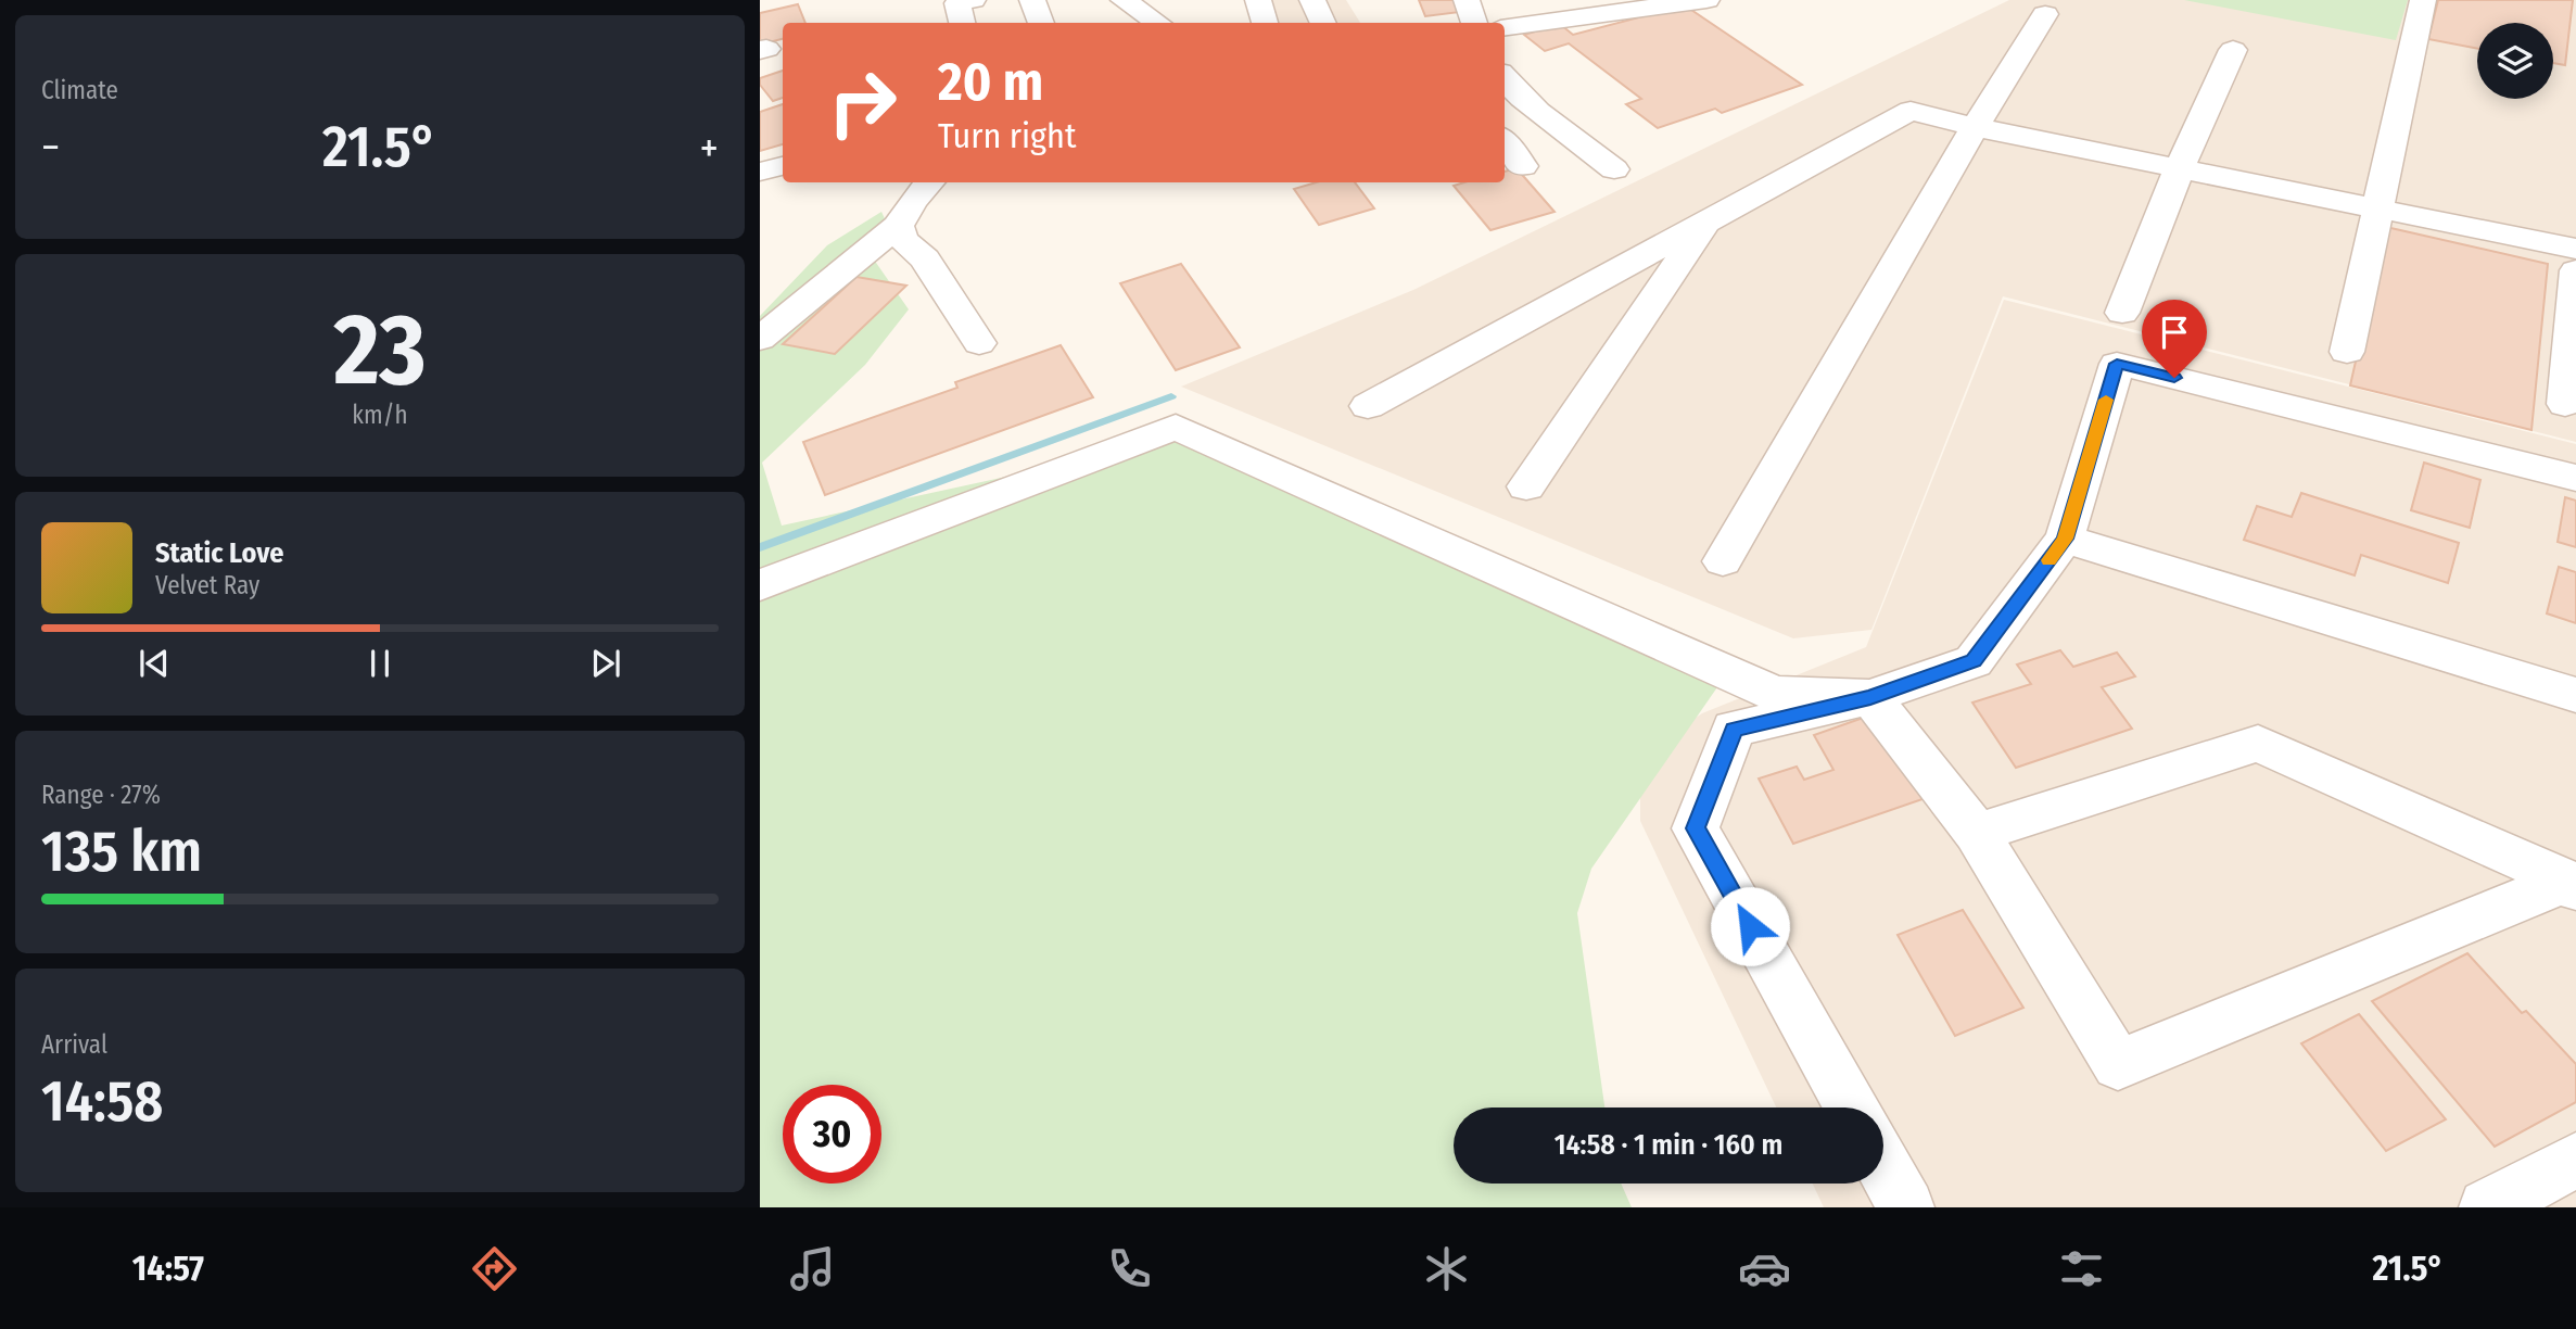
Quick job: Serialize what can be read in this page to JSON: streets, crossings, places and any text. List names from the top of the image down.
{
  "page": {
    "tile": [
      "Climate",
      ["23", "km/h"],
      ["Range · 27%", "135 km"],
      ["Arrival", "14:58"]
    ],
    "turn": ["20 m", "Turn right"],
    "heat": ["−", "21.5°", "+"],
    "song": ["Static Love", "Velvet Ray"],
    "limit": "30",
    "trip": "14:58 · 1 min · 160 m",
    "tabs": ["14:57", "21.5°"]
  }
}
